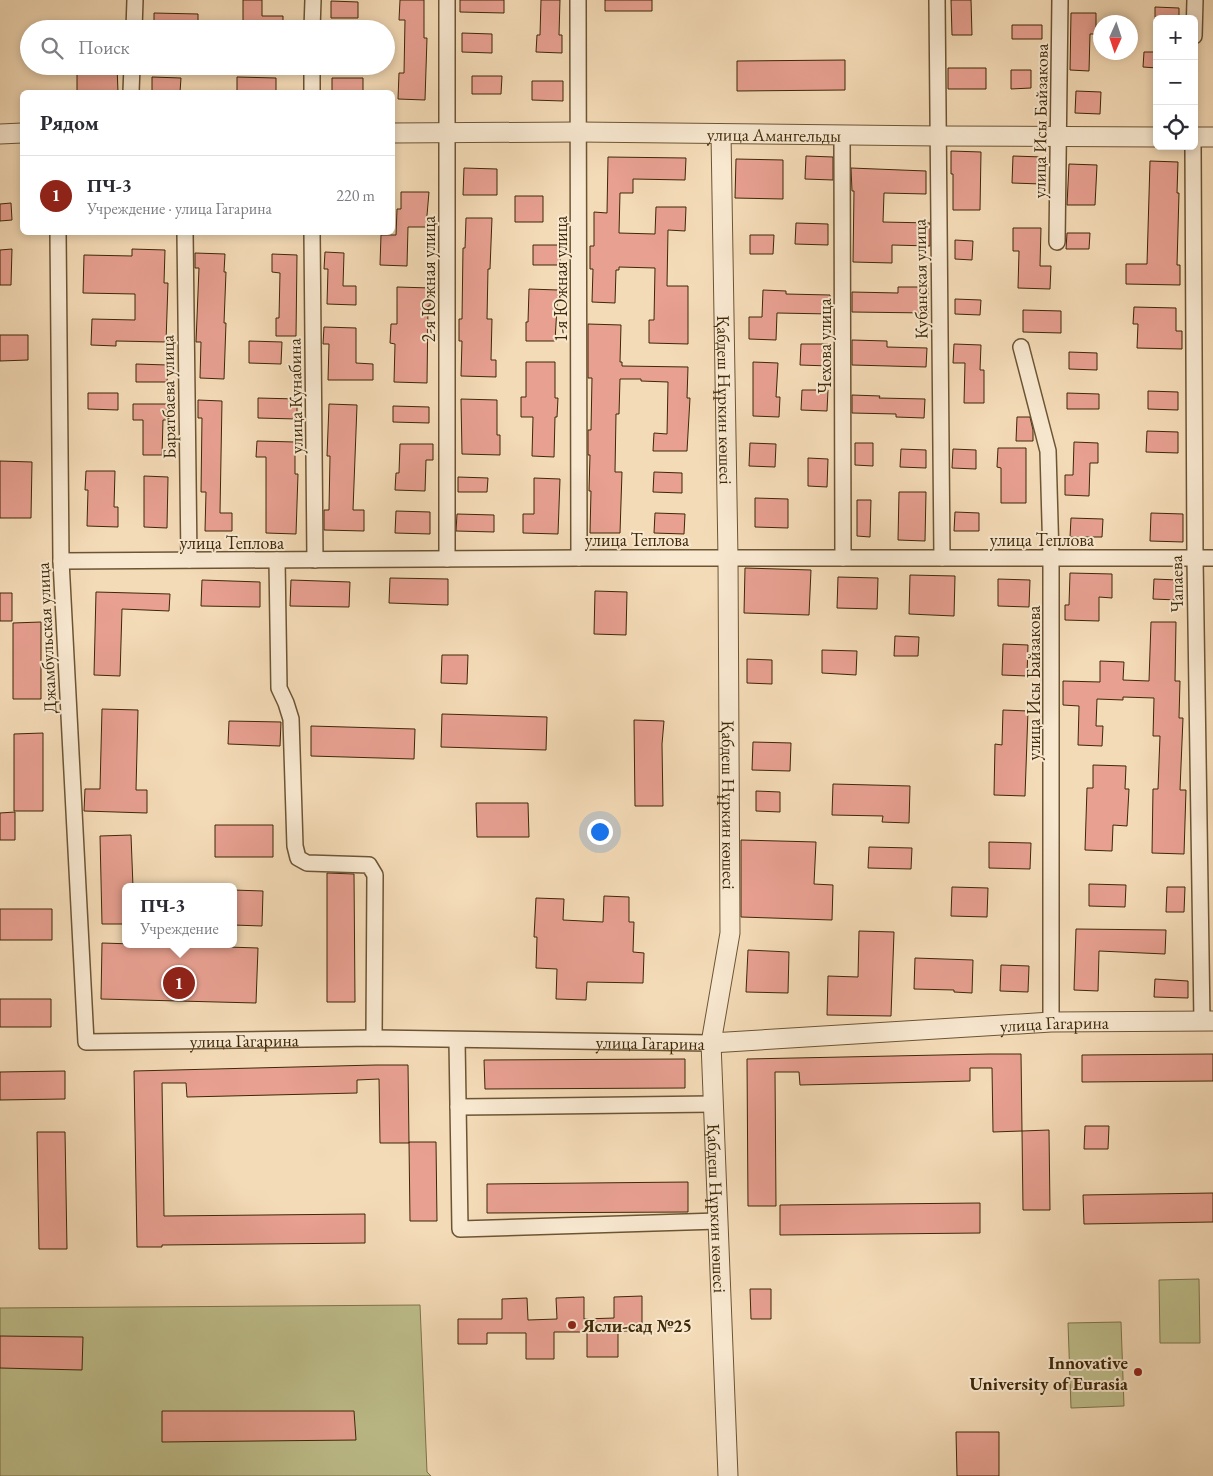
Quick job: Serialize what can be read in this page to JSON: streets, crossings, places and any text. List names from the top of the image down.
{
  "streets": {
    "street": [
      "улица Исы Байзакова",
      "улица Амангельды",
      "2-я Южная улица",
      "1-я Южная улица",
      "Кубанская улица",
      "Чехова улица",
      "улица Кунабина",
      "Баратбаева улица",
      "Қабдеш Нұркин көшесі",
      "улица Теплова",
      "Чапаева",
      "Джамбульская улица",
      "улица Гагарина"
    ]
  },
  "crossings": [
    ["улица Исы Байзакова", "улица Амангельды"],
    ["улица Исы Байзакова", "улица Теплова"],
    ["улица Исы Байзакова", "улица Гагарина"],
    ["улица Амангельды", "2-я Южная улица"],
    ["улица Амангельды", "1-я Южная улица"],
    ["улица Амангельды", "Кубанская улица"],
    ["улица Амангельды", "Чехова улица"],
    ["улица Амангельды", "Қабдеш Нұркин көшесі"],
    ["2-я Южная улица", "улица Теплова"],
    ["1-я Южная улица", "улица Теплова"],
    ["Кубанская улица", "улица Теплова"],
    ["Чехова улица", "улица Теплова"],
    ["улица Кунабина", "улица Теплова"],
    ["Баратбаева улица", "улица Теплова"],
    ["Қабдеш Нұркин көшесі", "улица Теплова"],
    ["Қабдеш Нұркин көшесі", "улица Гагарина"],
    ["улица Теплова", "Чапаева"],
    ["улица Теплова", "Джамбульская улица"],
    ["Чапаева", "улица Гагарина"],
    ["Джамбульская улица", "улица Гагарина"]
  ],
  "places": ["Ясли-сад №25", "Innovative University of Eurasia"],
  "north": "bottom",
  "page": {
    "map_buttons": ["+", "−"],
    "search": "Поиск",
    "heading": "Рядом",
    "list": [
      {
        "mark": "1",
        "name": "ПЧ-3",
        "note": "Учреждение · улица Гагарина",
        "value": "220 m"
      }
    ],
    "popup": ["ПЧ-3", "Учреждение"],
    "pins": "1"
  }
}
